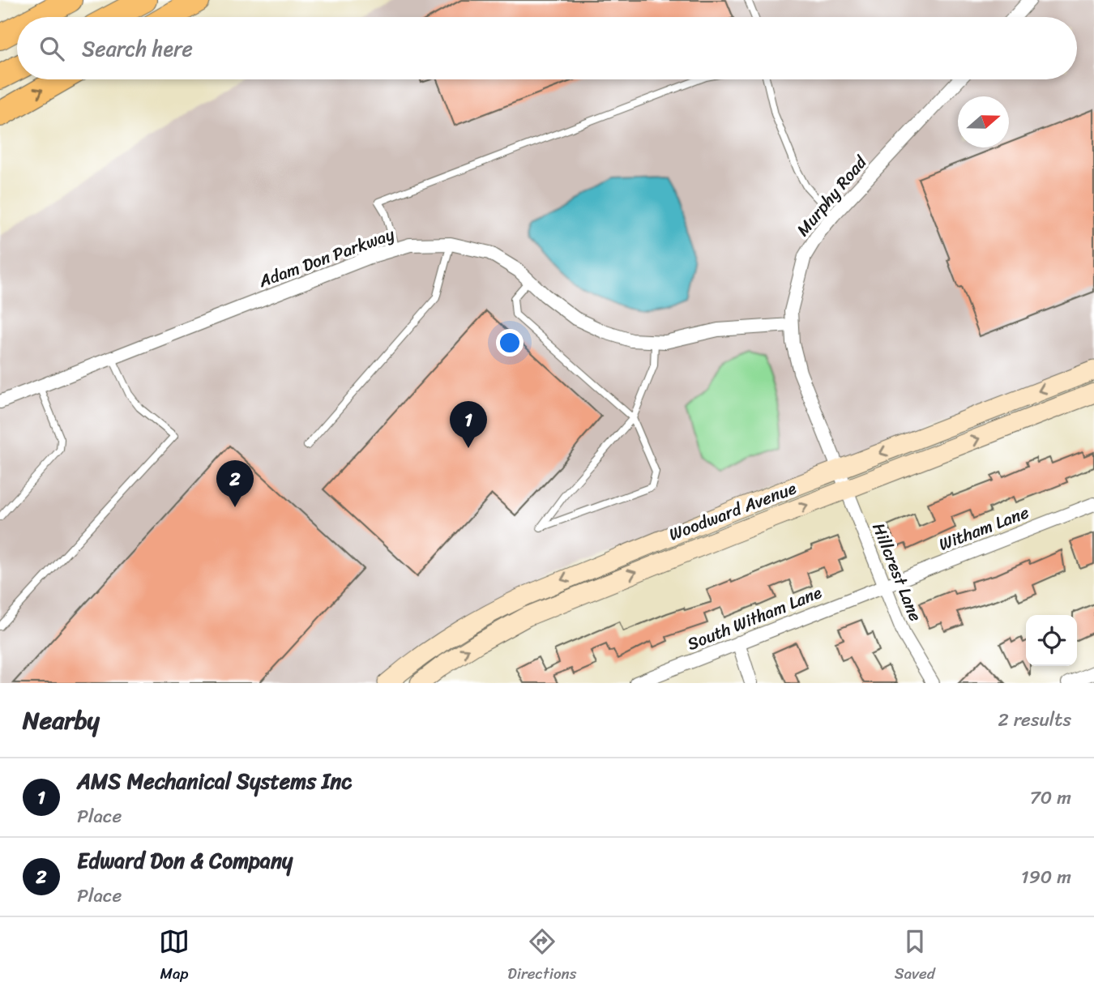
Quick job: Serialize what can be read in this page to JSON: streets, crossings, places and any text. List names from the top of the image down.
{
  "streets": {
    "street": [
      "Murphy Road",
      "Adam Don Parkway",
      "Woodward Avenue",
      "Witham Lane",
      "Hillcrest Lane",
      "South Witham Lane"
    ]
  },
  "crossings": [
    ["Murphy Road", "Adam Don Parkway"],
    ["Murphy Road", "Woodward Avenue"],
    ["Murphy Road", "Hillcrest Lane"],
    ["Woodward Avenue", "Hillcrest Lane"],
    ["Witham Lane", "Hillcrest Lane"],
    ["Witham Lane", "South Witham Lane"],
    ["Hillcrest Lane", "South Witham Lane"]
  ],
  "north": "right",
  "page": {
    "search": "Search here",
    "pins": ["1", "2"],
    "heading": ["Nearby", "2 results"],
    "list": [
      {
        "mark": "1",
        "name": "AMS Mechanical Systems Inc",
        "note": "Place",
        "value": "70 m"
      },
      {
        "mark": "2",
        "name": "Edward Don & Company",
        "note": "Place",
        "value": "190 m"
      }
    ],
    "nav": ["Map", "Directions", "Saved"]
  }
}
